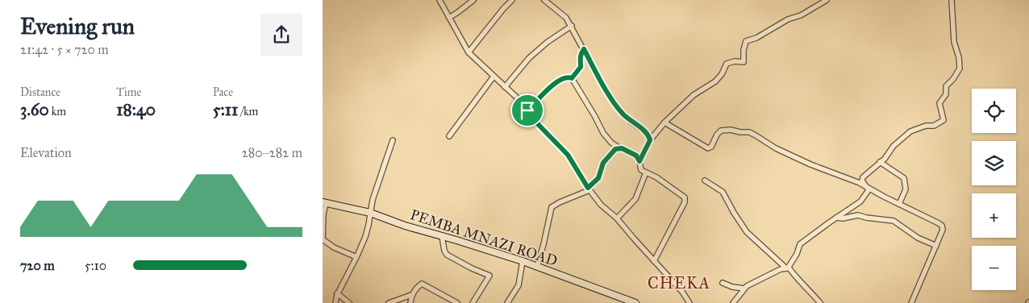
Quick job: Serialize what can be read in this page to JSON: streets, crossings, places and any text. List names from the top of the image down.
{
  "streets": {
    "main road": ["PEMBA MNAZI ROAD"]
  },
  "districts": ["CHEKA"],
  "page": {
    "heading": ["Evening run", "21:42 · 5 × 720 m"],
    "stats": [
      ["Distance", "3.60 km"],
      ["Time", "18:40"],
      ["Pace", "5:11 /km"]
    ],
    "map_buttons": ["+", "−"],
    "chart": ["Elevation", "280–282 m"],
    "list": [
      {
        "name": "720 m",
        "note": "5:10"
      }
    ]
  }
}
